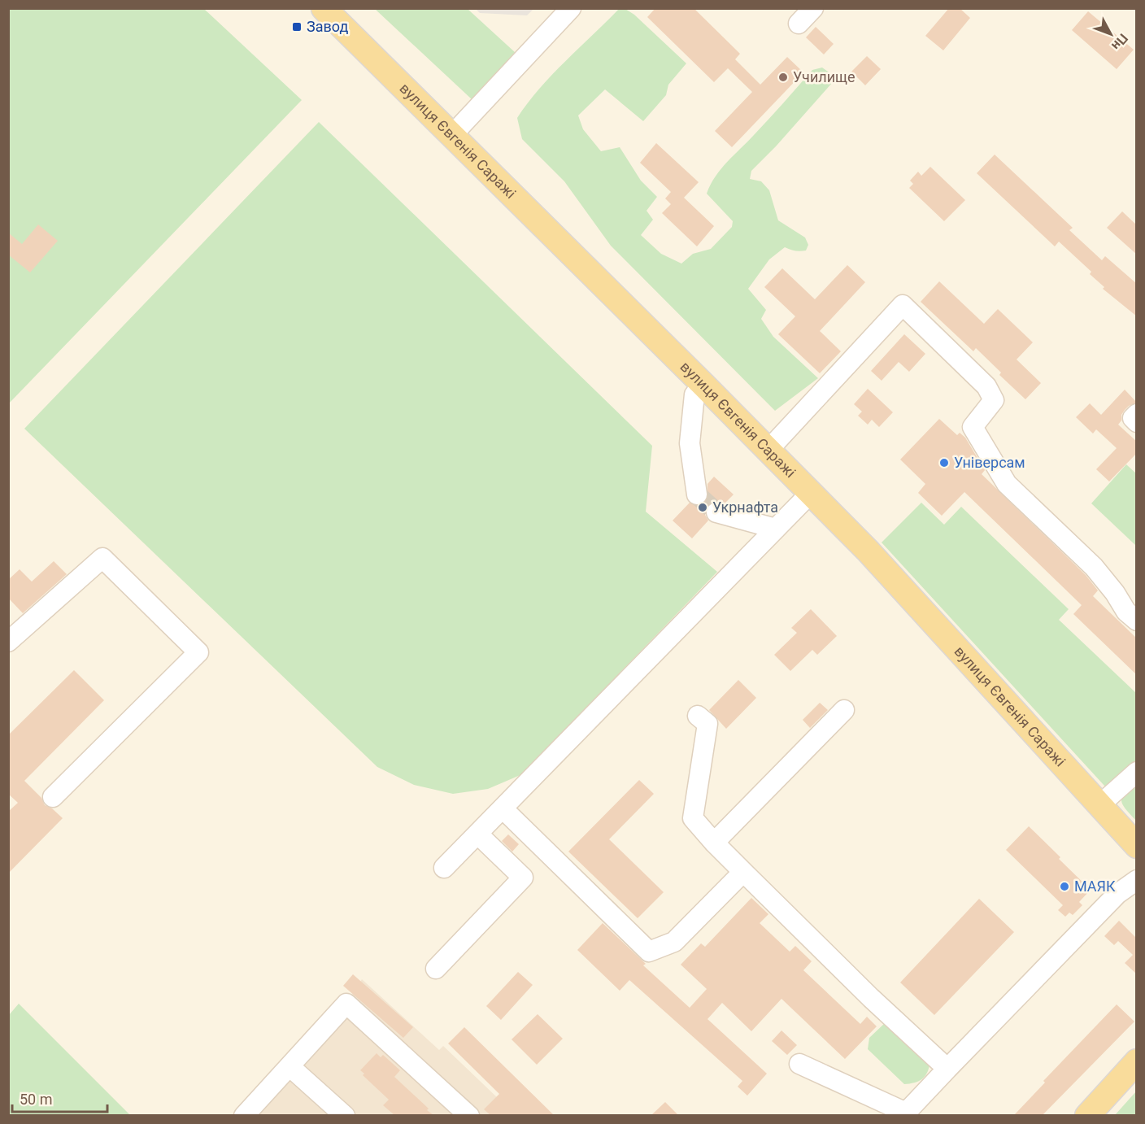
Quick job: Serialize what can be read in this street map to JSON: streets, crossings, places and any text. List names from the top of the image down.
{
  "streets": {
    "main road": ["вулиця Євгенія Саражі"]
  },
  "places": {
    "transit": ["Завод"],
    "other": [
      "Училище",
      "Універсам",
      "Укрнафта",
      "МАЯК"
    ]
  },
  "scale_bar": "50 m",
  "north": "bottom right"
}
